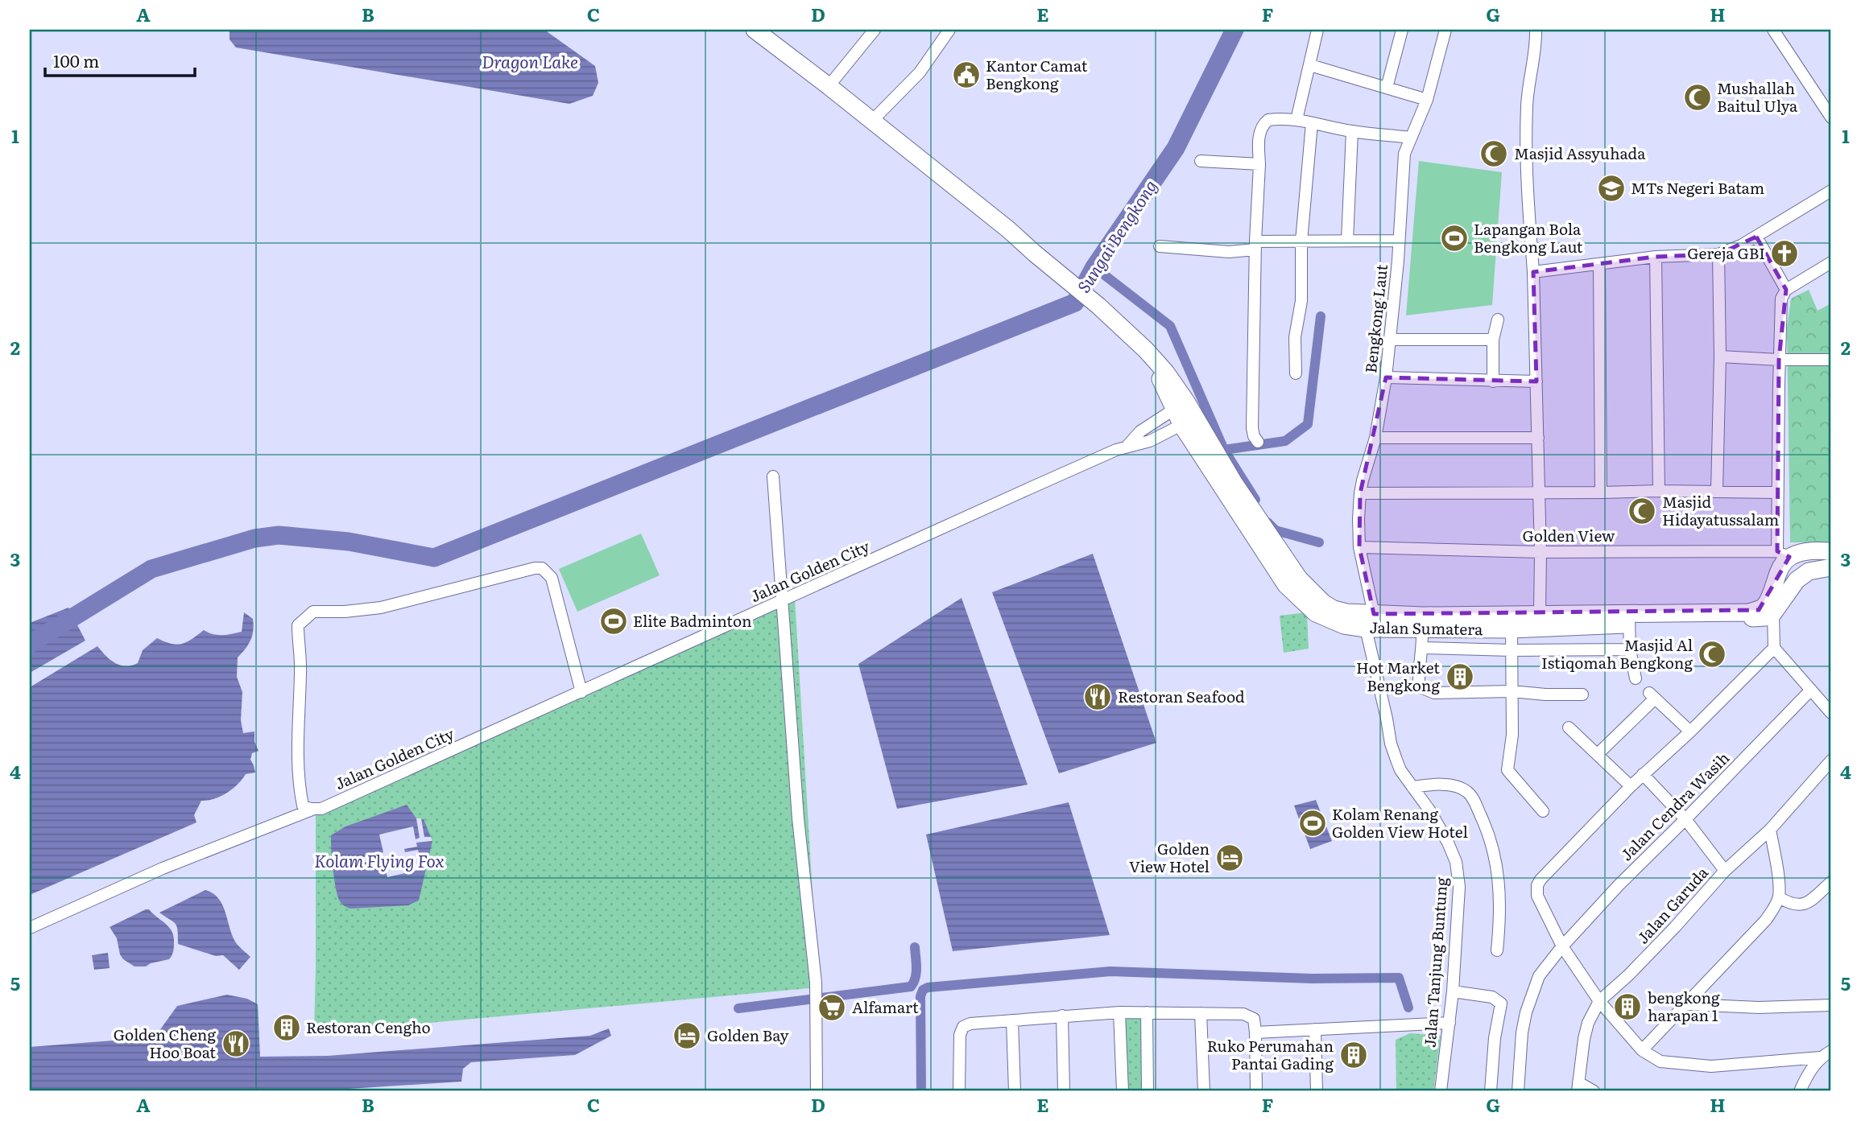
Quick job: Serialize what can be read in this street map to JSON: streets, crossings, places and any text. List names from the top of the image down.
{
  "streets": {
    "main road": ["Jalan Sumatera"],
    "street": [
      "Bengkong Laut",
      "Golden View",
      "Jalan Golden City",
      "Jalan Cendra Wasih",
      "Jalan Garuda",
      "Jalan Tanjung Buntung"
    ]
  },
  "crossings": [
    ["Bengkong Laut", "Golden View"],
    ["Bengkong Laut", "Jalan Sumatera"],
    ["Bengkong Laut", "Jalan Tanjung Buntung"],
    ["Golden View", "Jalan Sumatera"],
    ["Jalan Golden City", "Jalan Sumatera"]
  ],
  "water": ["Dragon Lake", "Sungai Bengkong", "Kolam Flying Fox"],
  "places": {
    "public building": ["Kantor Camat Bengkong"],
    "mosque": [
      "Mushallah Baitul Ulya",
      "Masjid Assyuhada",
      "Masjid Hidayatussalam",
      "Masjid Al Istiqomah Bengkong"
    ],
    "school or university": ["MTs Negeri Batam"],
    "sports": ["Lapangan Bola Bengkong Laut", "Elite Badminton", "Kolam Renang Golden View Hotel"],
    "church": ["Gereja GBI"],
    "building": [
      "Hot Market Bengkong",
      "bengkong harapan 1",
      "Restoran Cengho",
      "Ruko Perumahan Pantai Gading"
    ],
    "restaurant": ["Restoran Seafood", "Golden Cheng Hoo Boat"],
    "hotel": ["Golden View Hotel", "Golden Bay"],
    "supermarket": ["Alfamart"]
  },
  "scale_bar": "100 m",
  "grid": {
    "columns": [
      "A",
      "B",
      "C",
      "D",
      "E",
      "F",
      "G",
      "H"
    ],
    "rows": [
      "1",
      "2",
      "3",
      "4",
      "5"
    ]
  }
}
